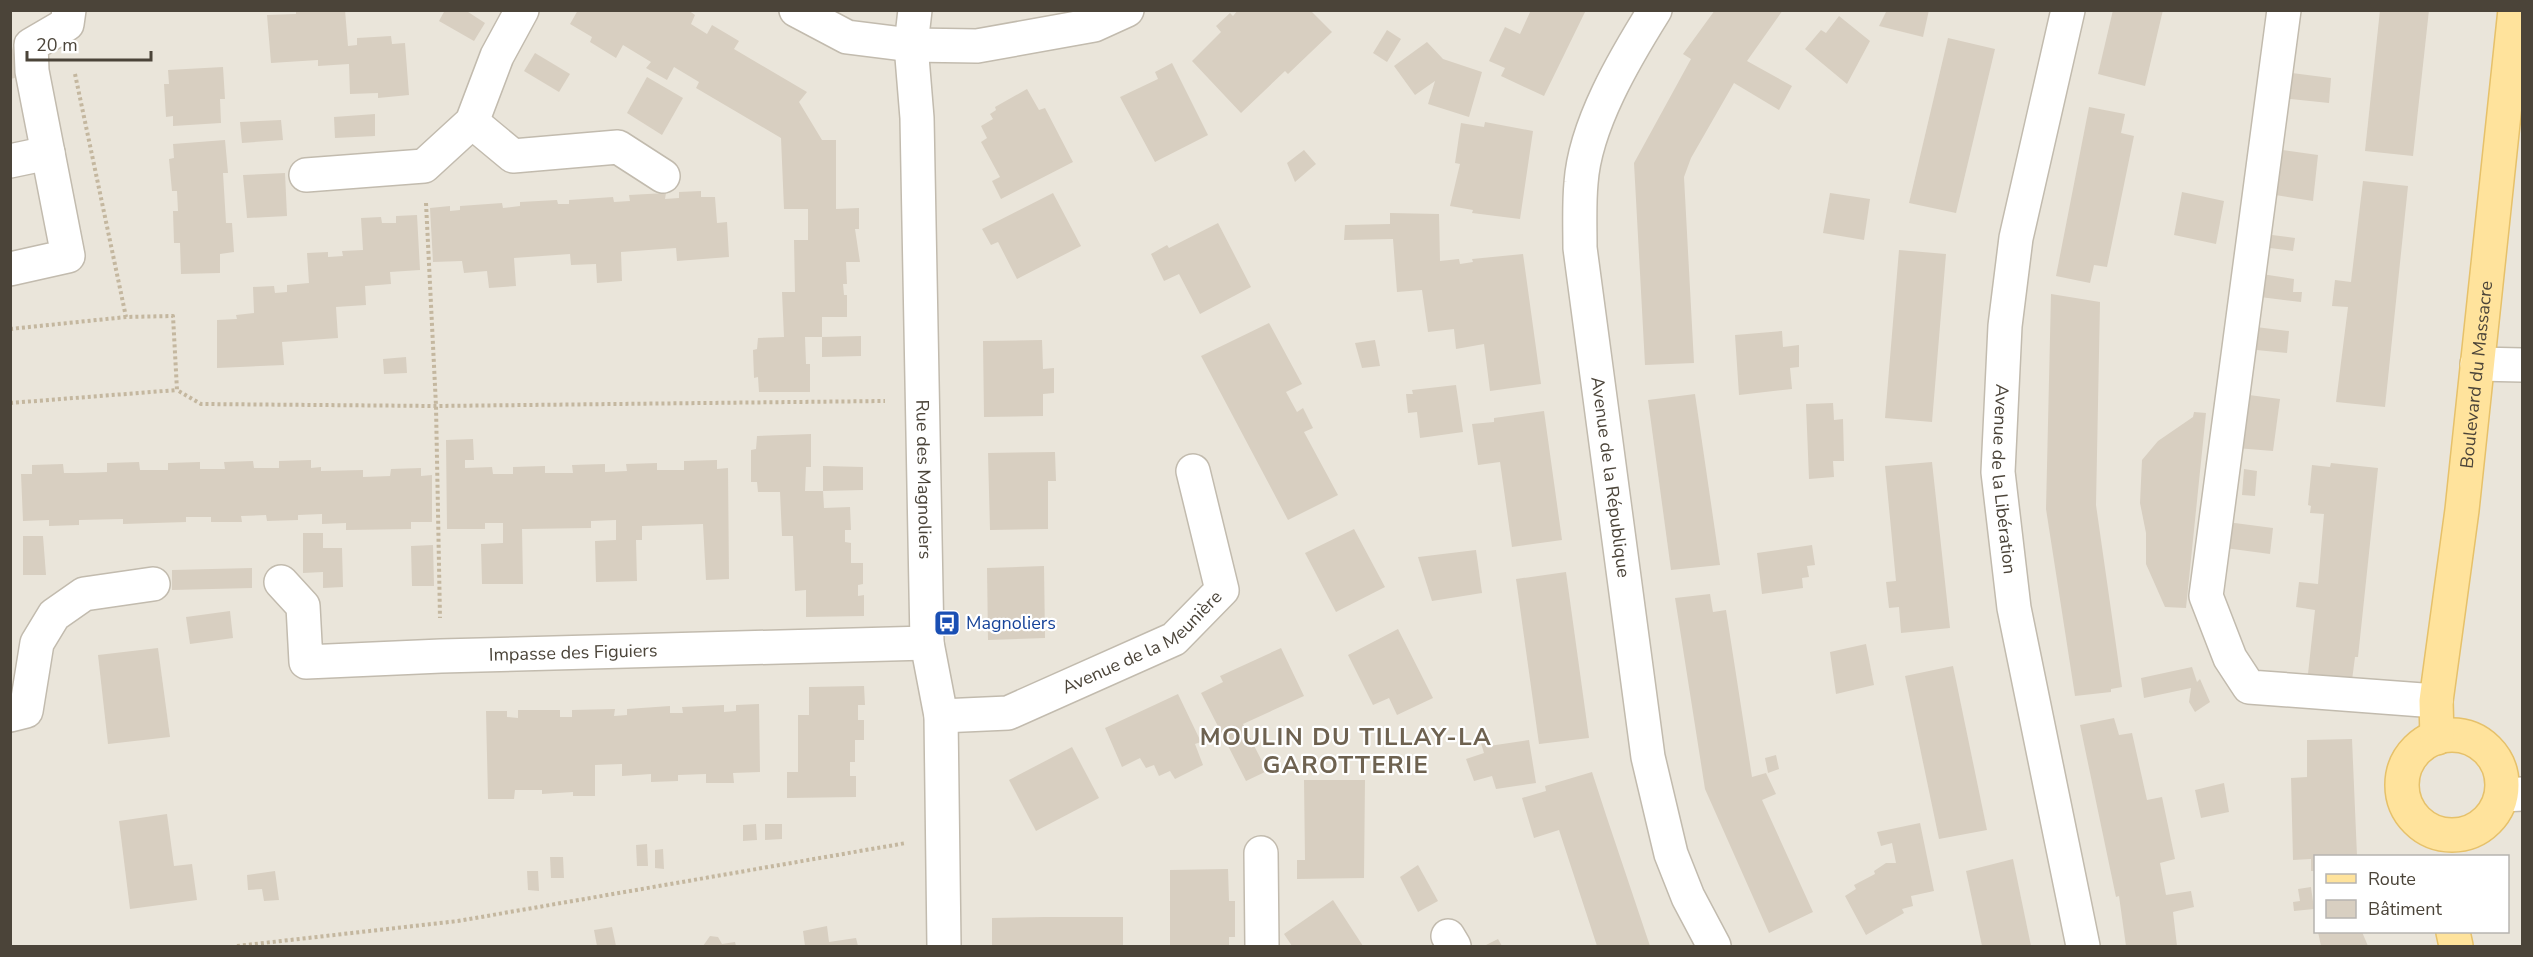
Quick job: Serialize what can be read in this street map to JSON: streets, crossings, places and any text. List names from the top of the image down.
{
  "streets": {
    "main road": ["Boulevard du Massacre"],
    "street": [
      "Avenue de la République",
      "Rue des Magnoliers",
      "Avenue de la Libération",
      "Avenue de la Meunière",
      "Impasse des Figuiers"
    ]
  },
  "crossings": [
    ["Rue des Magnoliers", "Avenue de la Meunière"],
    ["Rue des Magnoliers", "Impasse des Figuiers"]
  ],
  "districts": ["MOULIN DU TILLAY-LA GAROTTERIE"],
  "places": {
    "bus stop": ["Magnoliers"]
  },
  "legend": ["Route", "Bâtiment"],
  "scale_bar": "20 m"
}
